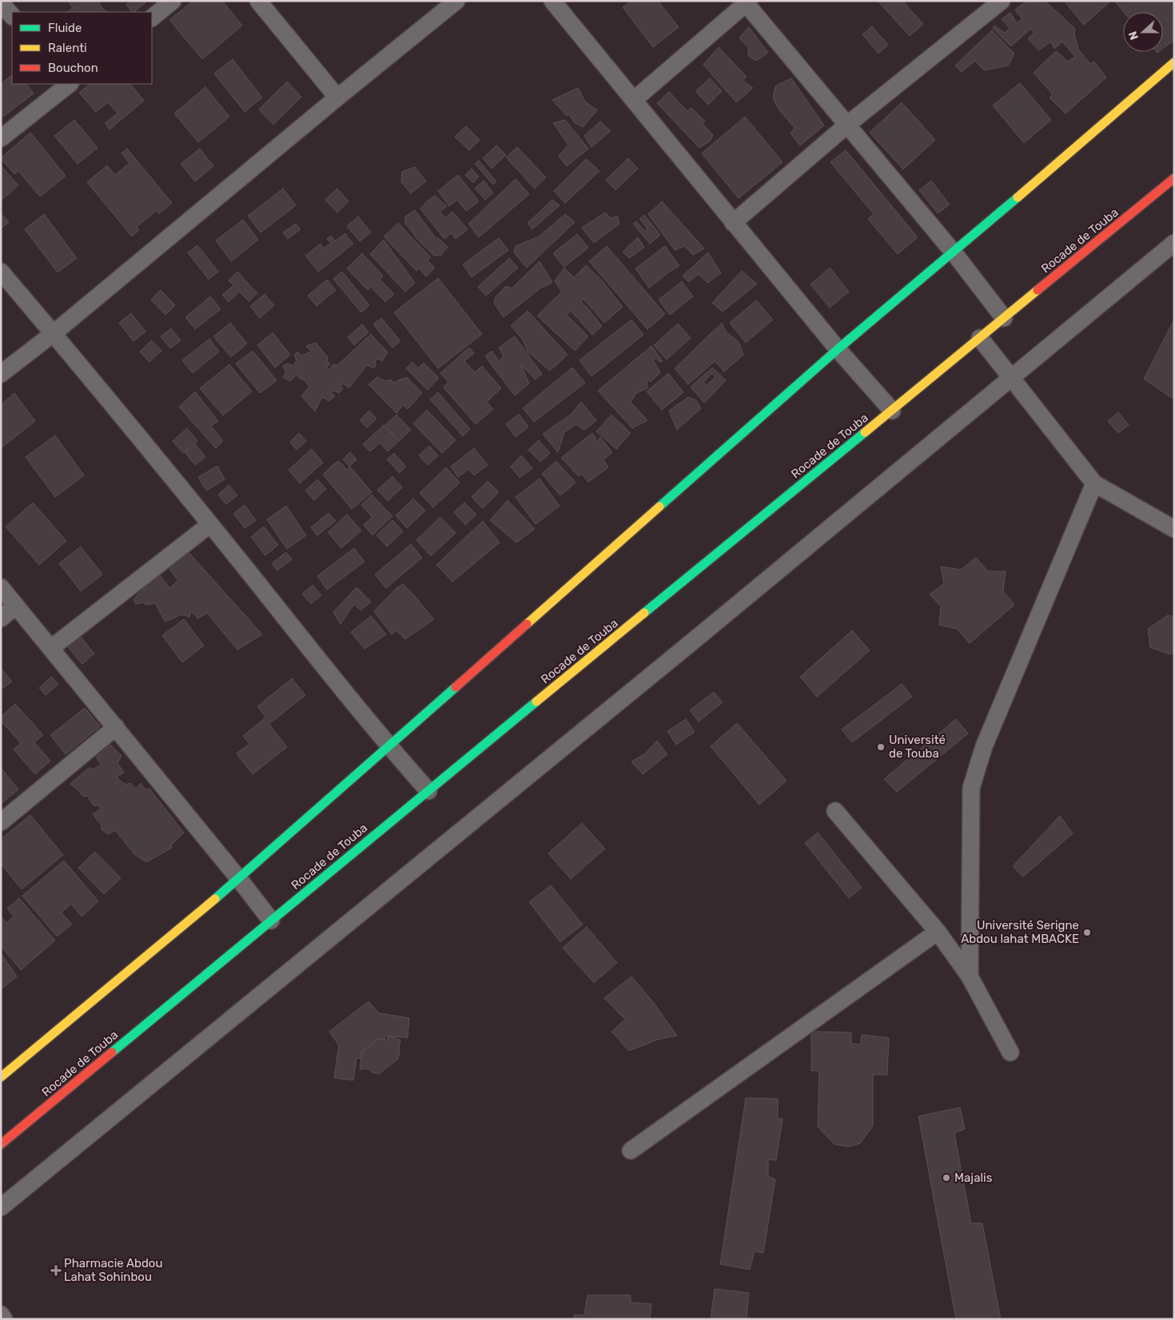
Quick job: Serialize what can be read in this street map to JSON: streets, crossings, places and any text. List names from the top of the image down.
{
  "streets": {
    "street": ["Rocade de Touba"]
  },
  "places": {
    "other": ["Université de Touba", "Université Serigne Abdou lahat MBACKE", "Majalis"],
    "health": ["Pharmacie Abdou Lahat Sohinbou"]
  },
  "legend": ["Fluide", "Ralenti", "Bouchon"],
  "north": "left"
}
